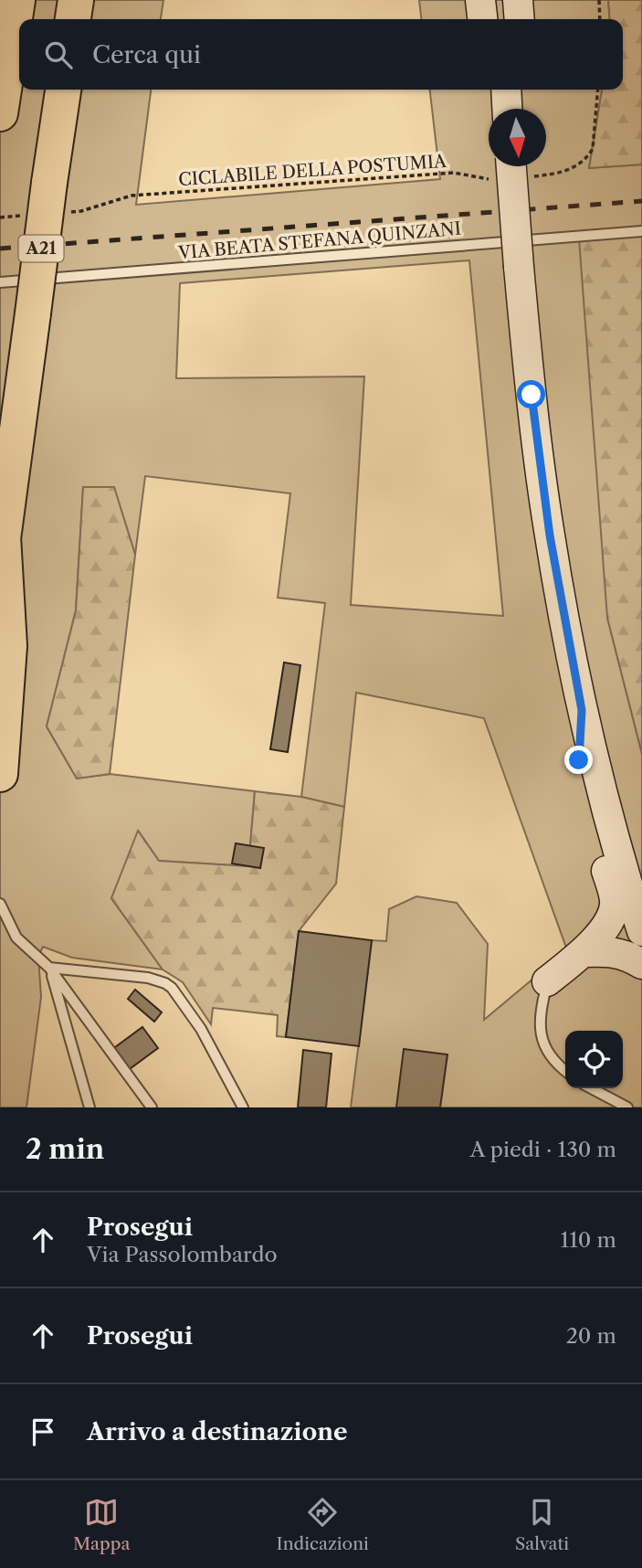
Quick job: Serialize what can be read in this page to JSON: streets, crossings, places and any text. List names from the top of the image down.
{
  "streets": {
    "highway": ["A21"],
    "lane": ["VIA BEATA STEFANA QUINZANI"],
    "path": ["CICLABILE DELLA POSTUMIA"]
  },
  "north": "bottom",
  "page": {
    "search": "Cerca qui",
    "heading": ["2 min", "A piedi · 130 m"],
    "list": [
      ["Prosegui", "Via Passolombardo", "110 m"],
      ["Prosegui", "20 m"],
      "Arrivo a destinazione"
    ],
    "nav": ["Mappa", "Indicazioni", "Salvati"]
  }
}
